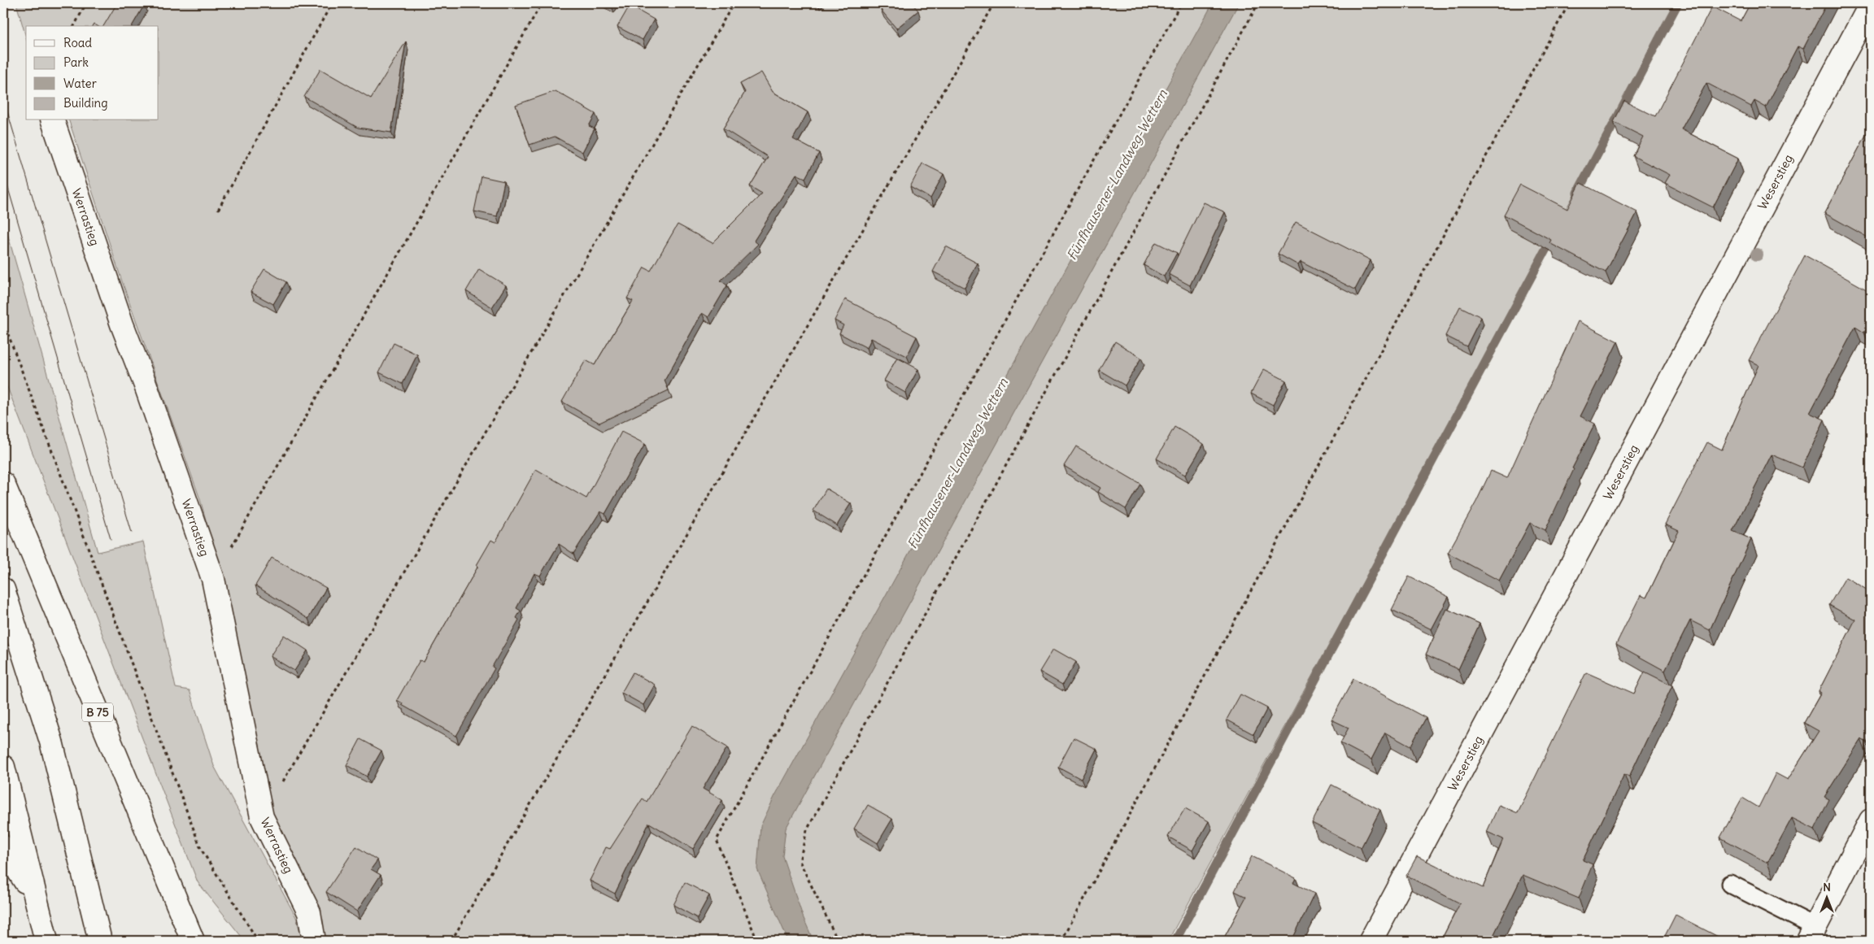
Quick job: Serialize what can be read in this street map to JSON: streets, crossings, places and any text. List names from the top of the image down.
{
  "streets": {
    "main road": ["Weserstieg", "Werrastieg", "B 75"]
  },
  "water": ["Fünfhausener-Landweg-Wettern"],
  "legend": [
    "Road",
    "Park",
    "Water",
    "Building"
  ],
  "north": "top"
}
